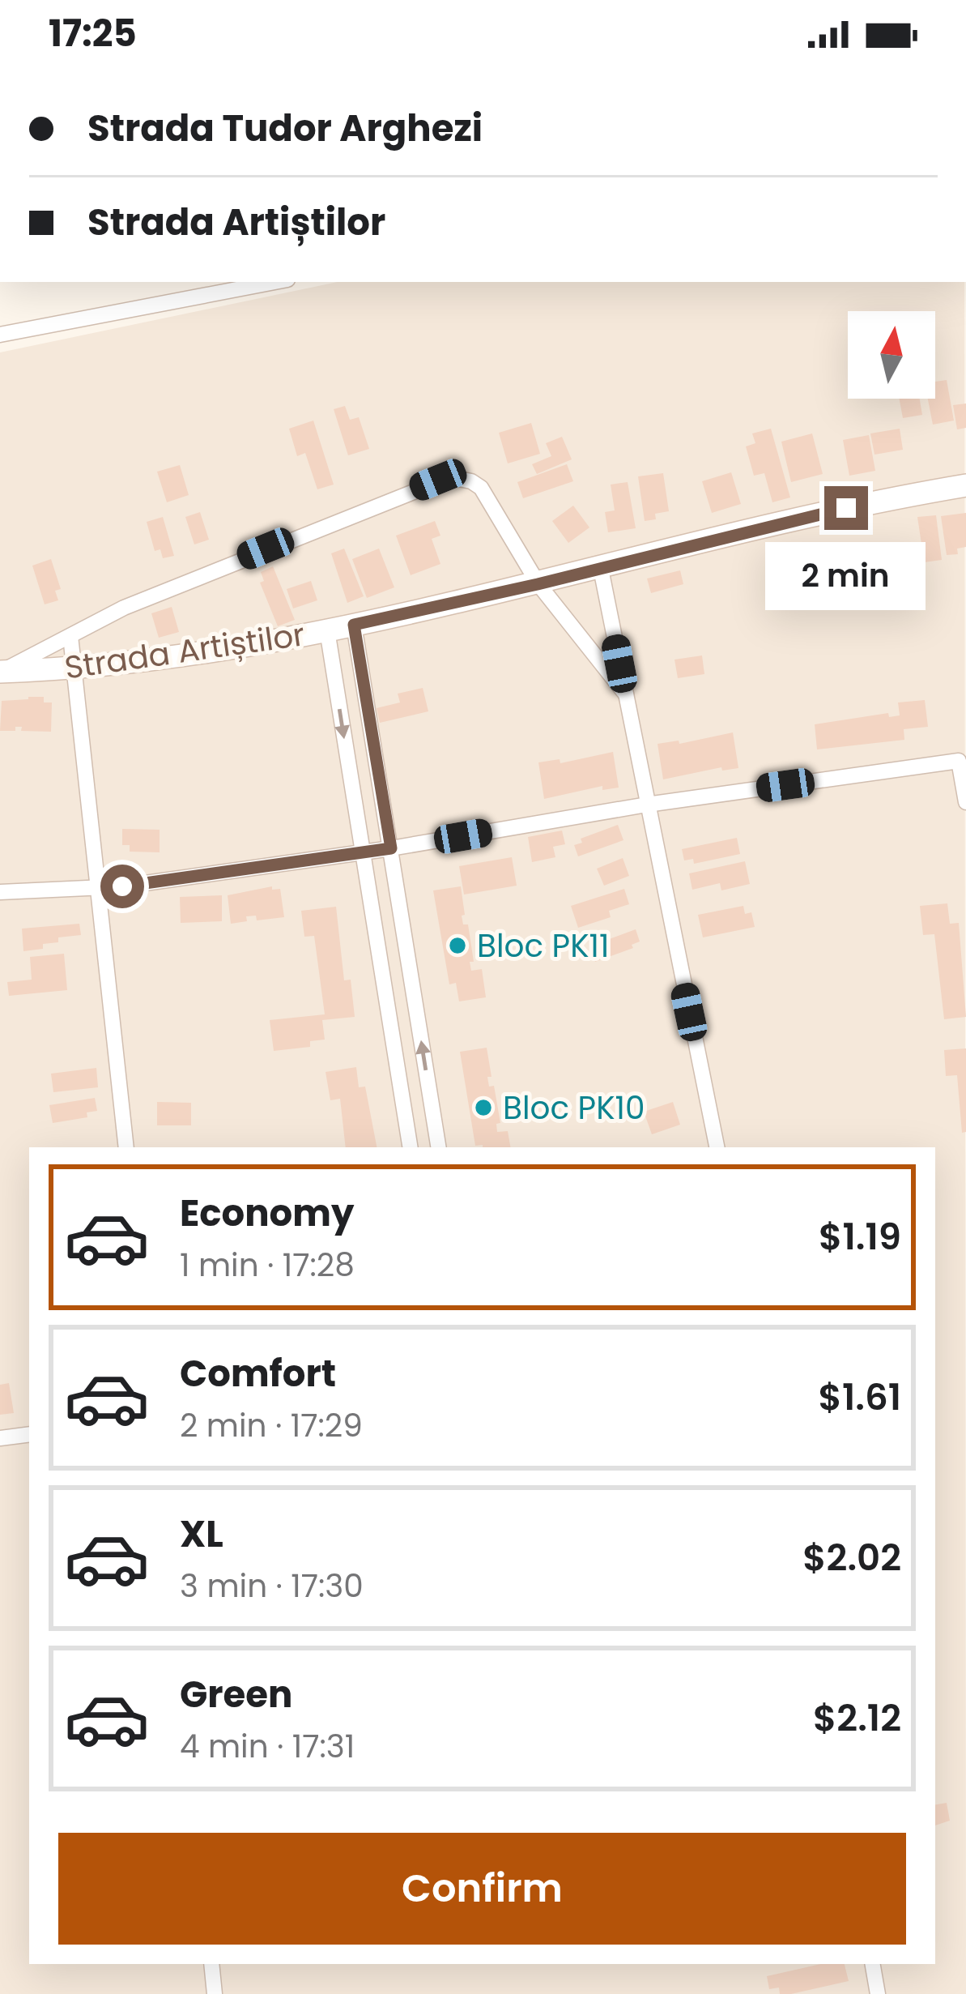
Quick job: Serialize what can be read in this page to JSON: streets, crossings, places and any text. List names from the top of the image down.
{
  "streets": {
    "street": ["Strada Artiștilor"]
  },
  "places": ["Bloc PK11", "Bloc PK10"],
  "north": "top",
  "page": {
    "status": "17:25",
    "banner": ["Strada Tudor Arghezi", "Strada Artiștilor"],
    "bubble": "2 min",
    "list": [
      {
        "name": "Economy",
        "note": "1 min · 17:28",
        "value": "$1.19"
      },
      {
        "name": "Comfort",
        "note": "2 min · 17:29",
        "value": "$1.61"
      },
      {
        "name": "XL",
        "note": "3 min · 17:30",
        "value": "$2.02"
      },
      {
        "name": "Green",
        "note": "4 min · 17:31",
        "value": "$2.12"
      }
    ],
    "buttons": "Confirm"
  }
}
